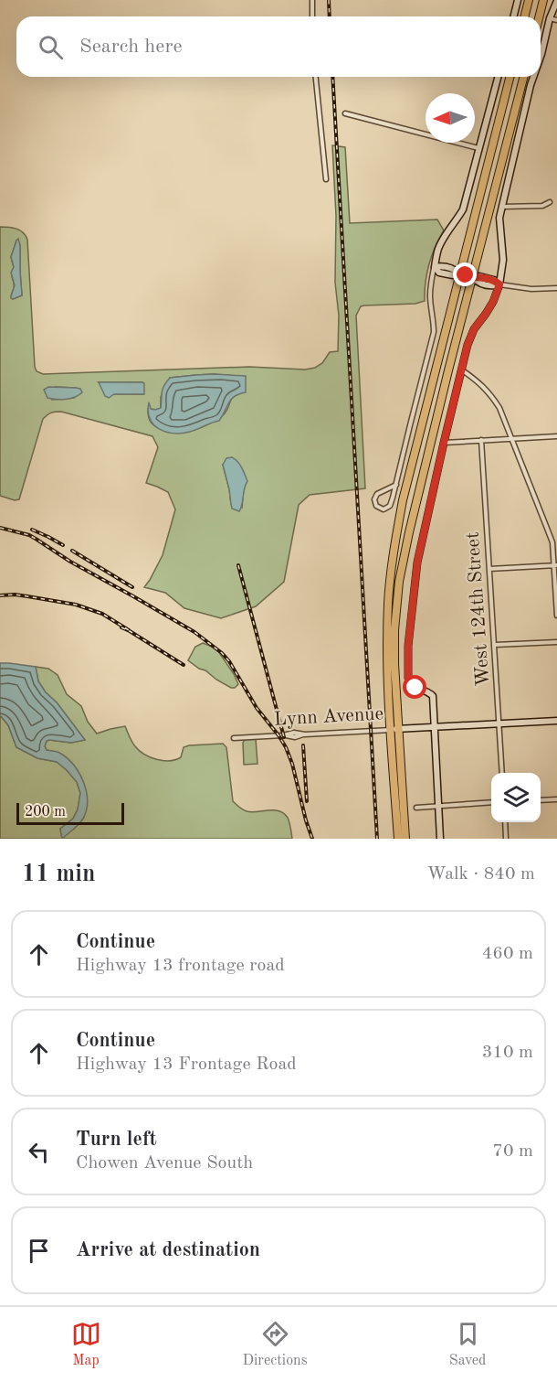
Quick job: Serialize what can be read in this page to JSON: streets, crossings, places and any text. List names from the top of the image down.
{
  "streets": {
    "street": ["West 124th Street", "Lynn Avenue"]
  },
  "crossings": [
    ["West 124th Street", "Lynn Avenue"]
  ],
  "scale_bar": "200 m",
  "north": "left",
  "page": {
    "search": "Search here",
    "scale": "200 m",
    "heading": ["11 min", "Walk · 840 m"],
    "list": [
      ["Continue", "Highway 13 frontage road", "460 m"],
      ["Continue", "Highway 13 Frontage Road", "310 m"],
      ["Turn left", "Chowen Avenue South", "70 m"],
      "Arrive at destination"
    ],
    "nav": ["Map", "Directions", "Saved"]
  }
}
